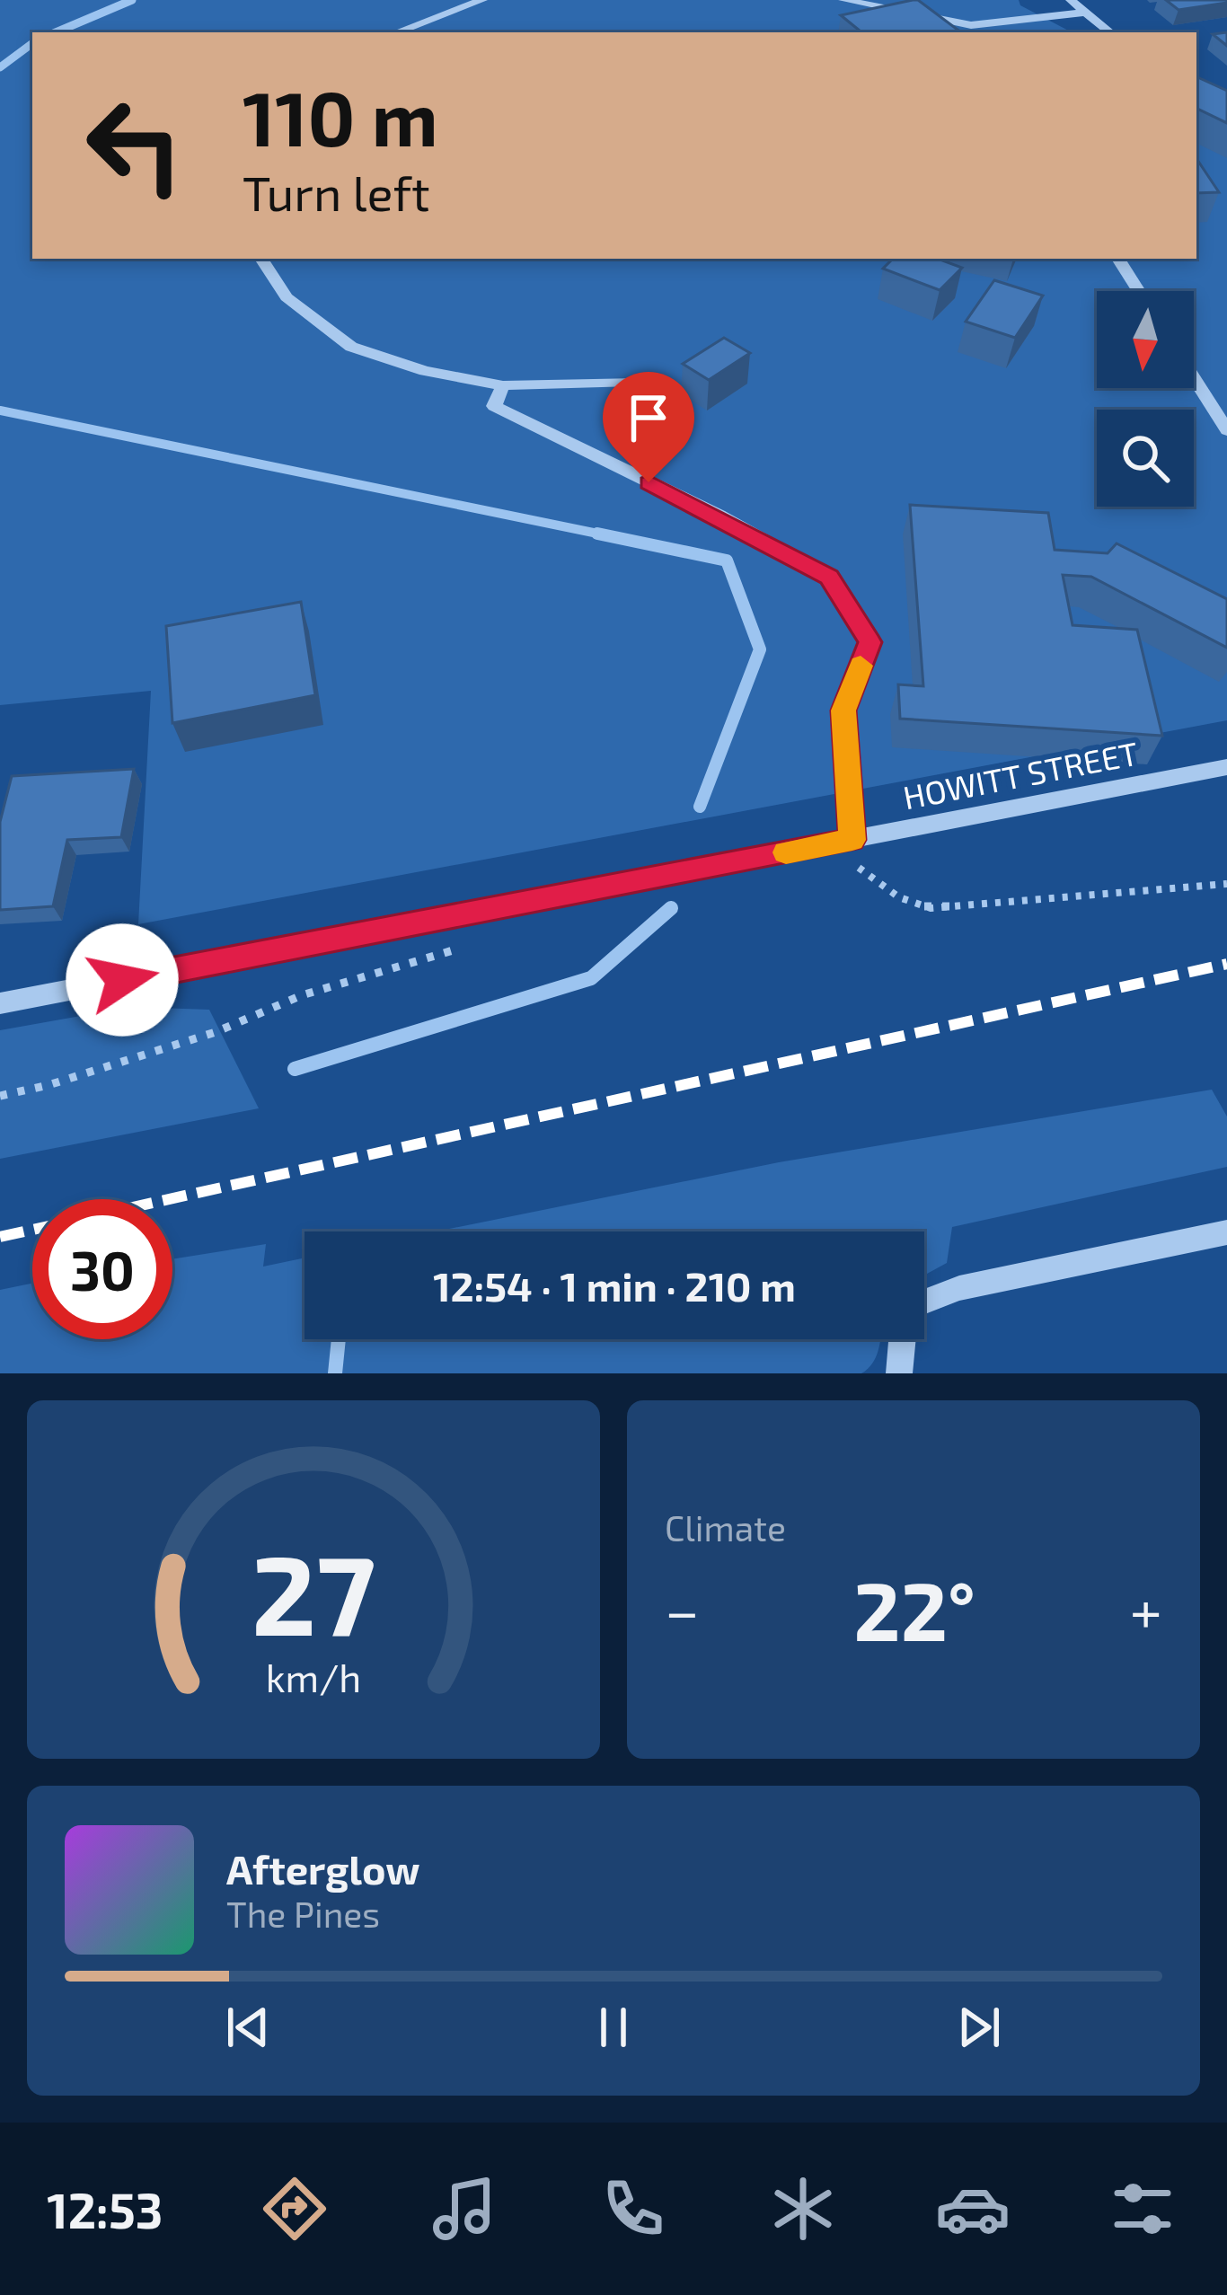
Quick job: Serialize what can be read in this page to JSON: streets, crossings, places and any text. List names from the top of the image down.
{
  "streets": {
    "street": ["HOWITT STREET"]
  },
  "north": "bottom",
  "page": {
    "turn": ["110 m", "Turn left"],
    "limit": "30",
    "trip": "12:54 · 1 min · 210 m",
    "tile": "Climate",
    "heat": ["−", "22°", "+"],
    "song": ["Afterglow", "The Pines"],
    "tabs": "12:53",
    "gauge": ["27", "km/h"]
  }
}
